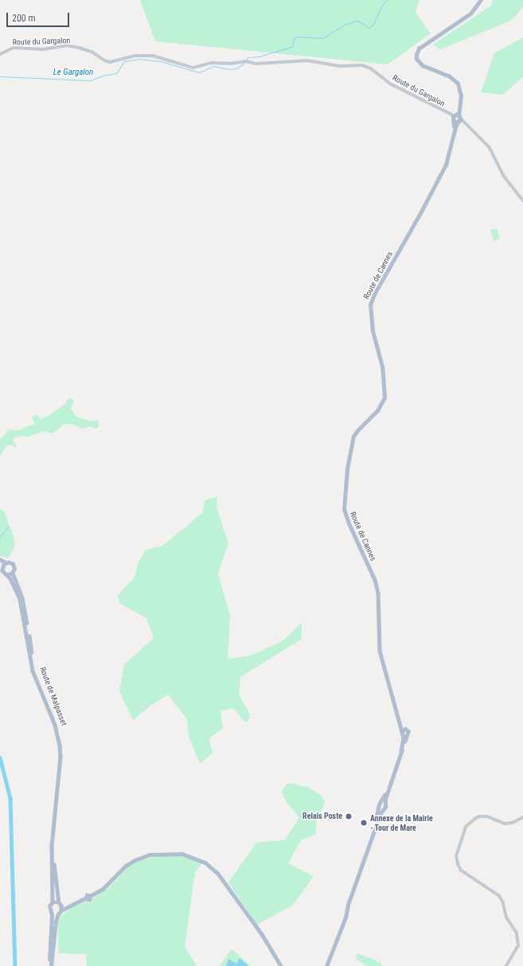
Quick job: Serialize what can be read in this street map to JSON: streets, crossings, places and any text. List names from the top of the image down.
{
  "streets": {
    "main road": ["Route de Cannes", "Route de Malpasset"],
    "street": ["Route du Gargalon"]
  },
  "crossings": [
    ["Route du Gargalon", "Route de Cannes"]
  ],
  "water": ["Le Gargalon"],
  "places": ["Relais Poste", "Annexe de la Mairie - Tour de Mare"],
  "scale_bar": "200 m"
}
